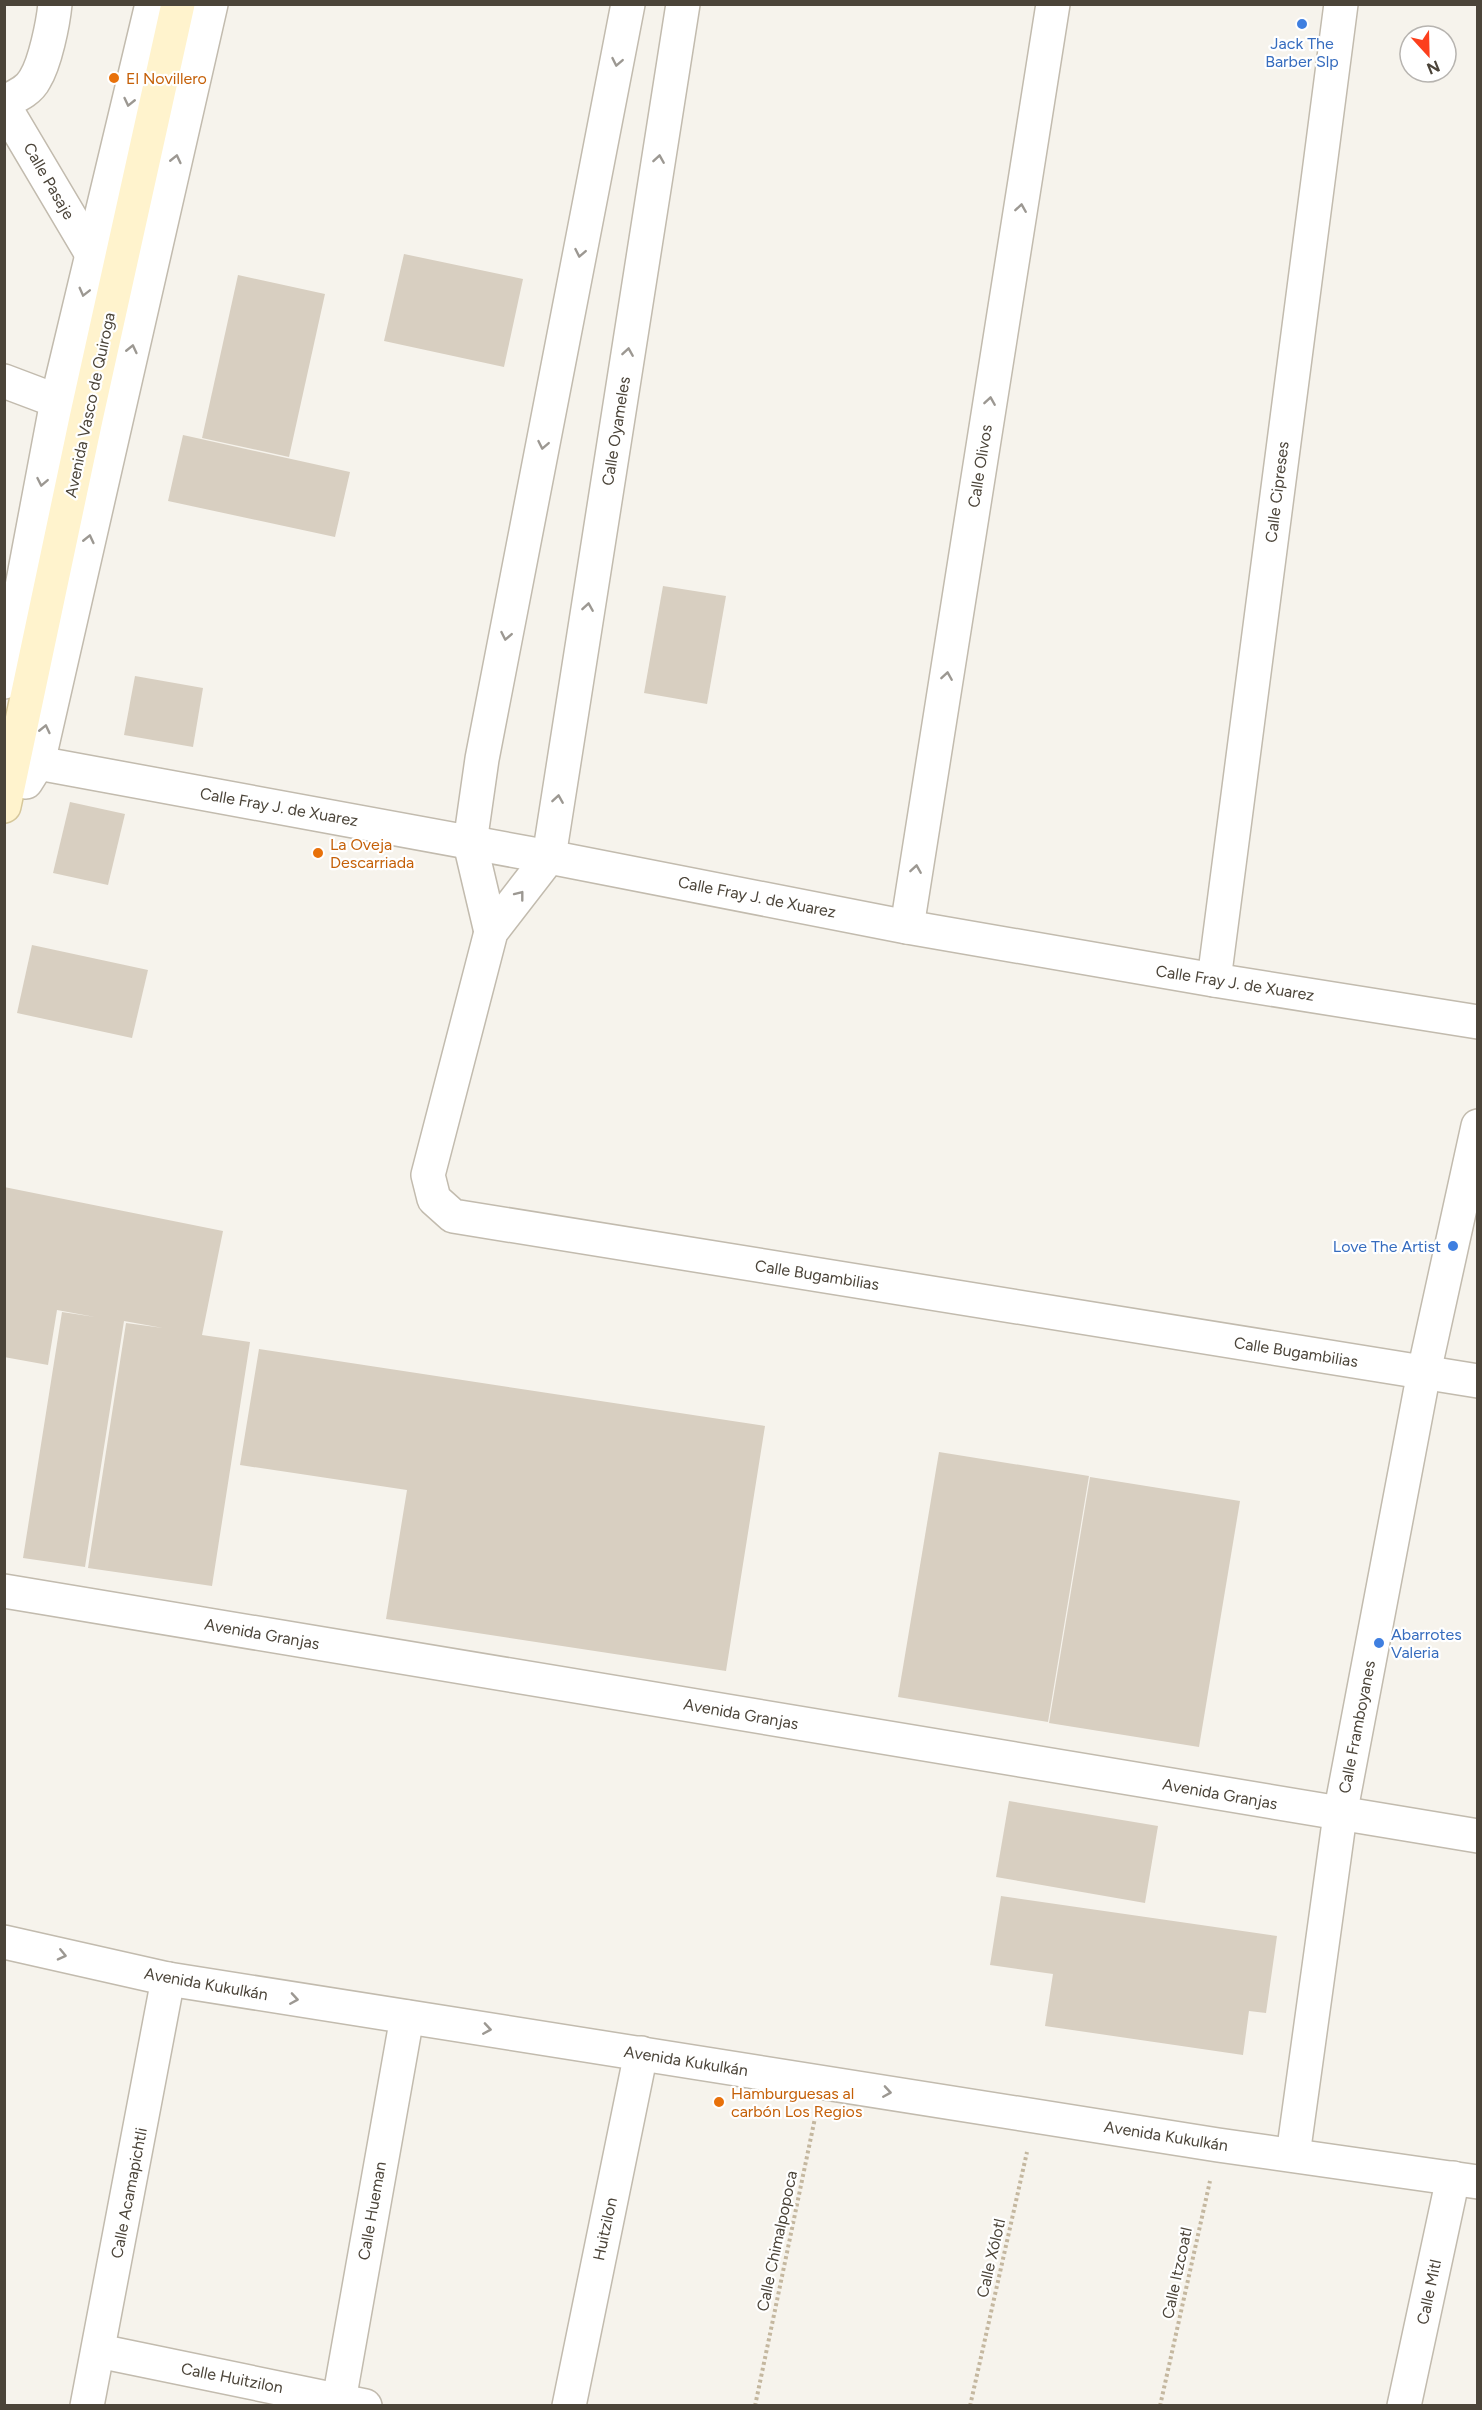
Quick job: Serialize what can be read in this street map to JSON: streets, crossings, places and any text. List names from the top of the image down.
{
  "streets": {
    "main road": ["Avenida Vasco de Quiroga"],
    "street": [
      "Calle Pasaje",
      "Calle Oyameles",
      "Calle Olivos",
      "Calle Cipreses",
      "Calle Fray J. de Xuarez",
      "Calle Bugambilias",
      "Avenida Granjas",
      "Calle Framboyanes",
      "Avenida Kukulkán",
      "Calle Acamapichtli",
      "Calle Hueman",
      "Huitzilon",
      "Calle Mitl",
      "Calle Huitzilon"
    ],
    "path": ["Calle Chimalpopoca", "Calle Xólotl", "Calle Itzcoatl"]
  },
  "crossings": [
    ["Calle Oyameles", "Calle Fray J. de Xuarez"],
    ["Calle Oyameles", "Calle Bugambilias"],
    ["Calle Olivos", "Calle Fray J. de Xuarez"],
    ["Calle Cipreses", "Calle Fray J. de Xuarez"],
    ["Calle Fray J. de Xuarez", "Calle Bugambilias"],
    ["Calle Bugambilias", "Calle Framboyanes"],
    ["Avenida Granjas", "Calle Framboyanes"],
    ["Calle Framboyanes", "Avenida Kukulkán"],
    ["Avenida Kukulkán", "Calle Acamapichtli"],
    ["Avenida Kukulkán", "Calle Hueman"],
    ["Avenida Kukulkán", "Huitzilon"],
    ["Avenida Kukulkán", "Calle Chimalpopoca"],
    ["Avenida Kukulkán", "Calle Xólotl"],
    ["Avenida Kukulkán", "Calle Itzcoatl"],
    ["Avenida Kukulkán", "Calle Mitl"],
    ["Calle Acamapichtli", "Calle Huitzilon"],
    ["Calle Hueman", "Calle Huitzilon"]
  ],
  "one_way": ["Calle Olivos", "Avenida Kukulkán"],
  "places": [
    "Jack The Barber Slp",
    "El Novillero",
    "La Oveja Descarriada",
    "Love The Artist",
    "Abarrotes Valeria",
    "Hamburguesas al carbón Los Regios"
  ],
  "north": "bottom"
}
